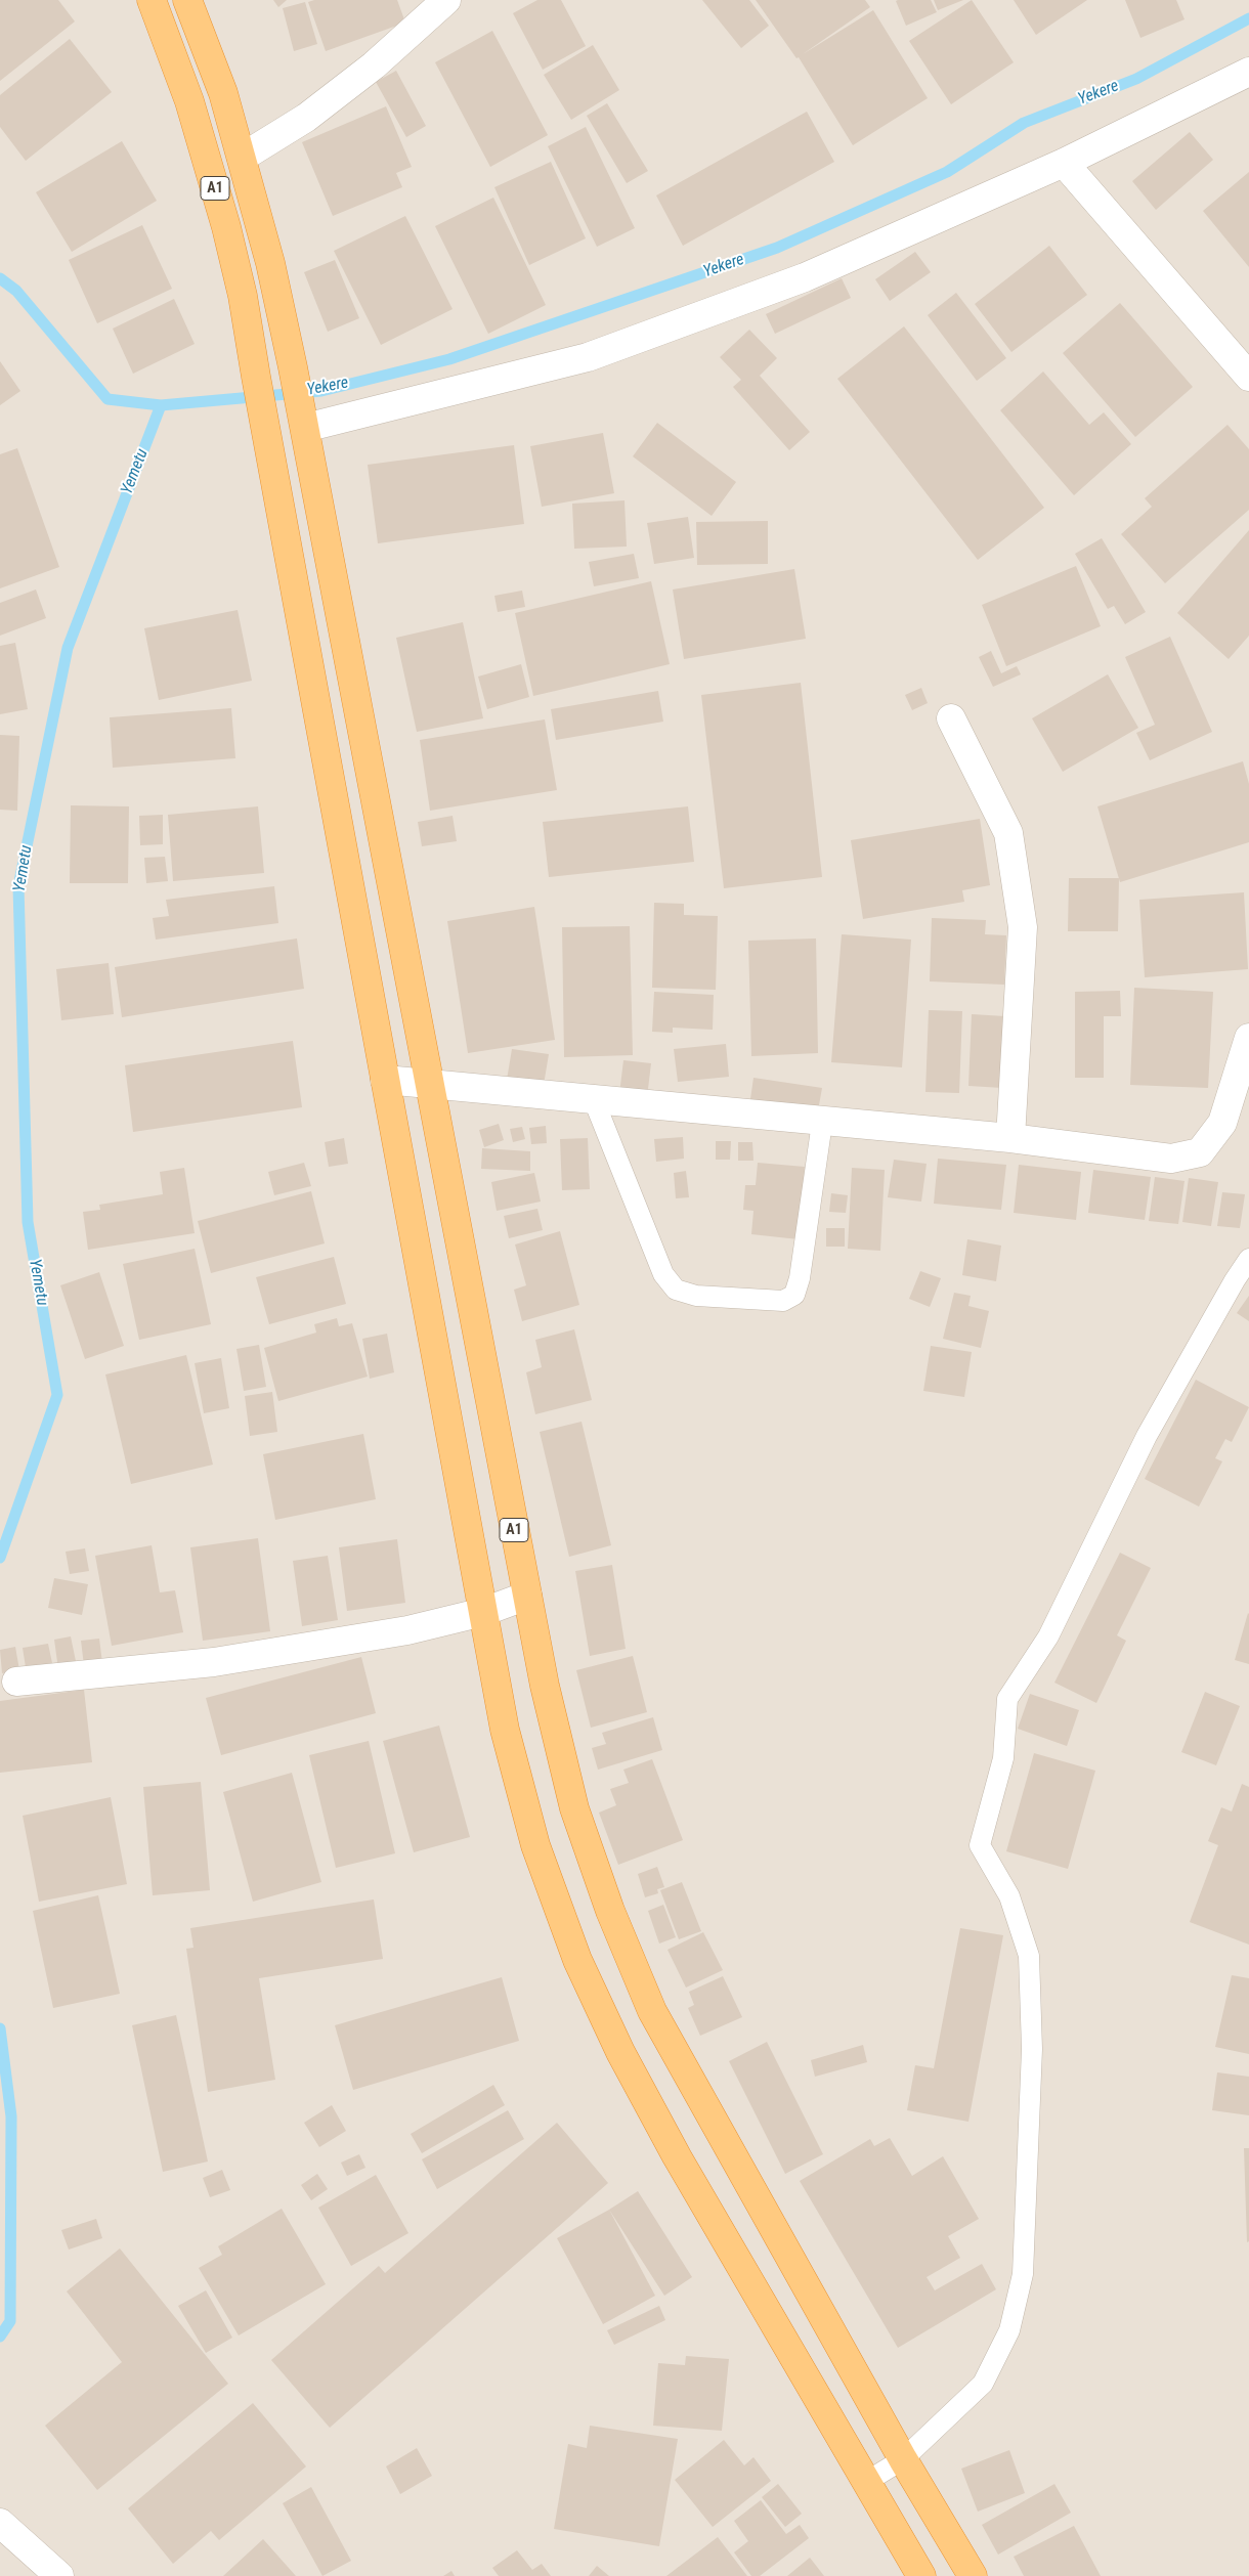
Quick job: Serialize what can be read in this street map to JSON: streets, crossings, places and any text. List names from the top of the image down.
{
  "streets": {
    "highway": ["A1"]
  },
  "water": ["Yekere", "Yemetu"]
}
